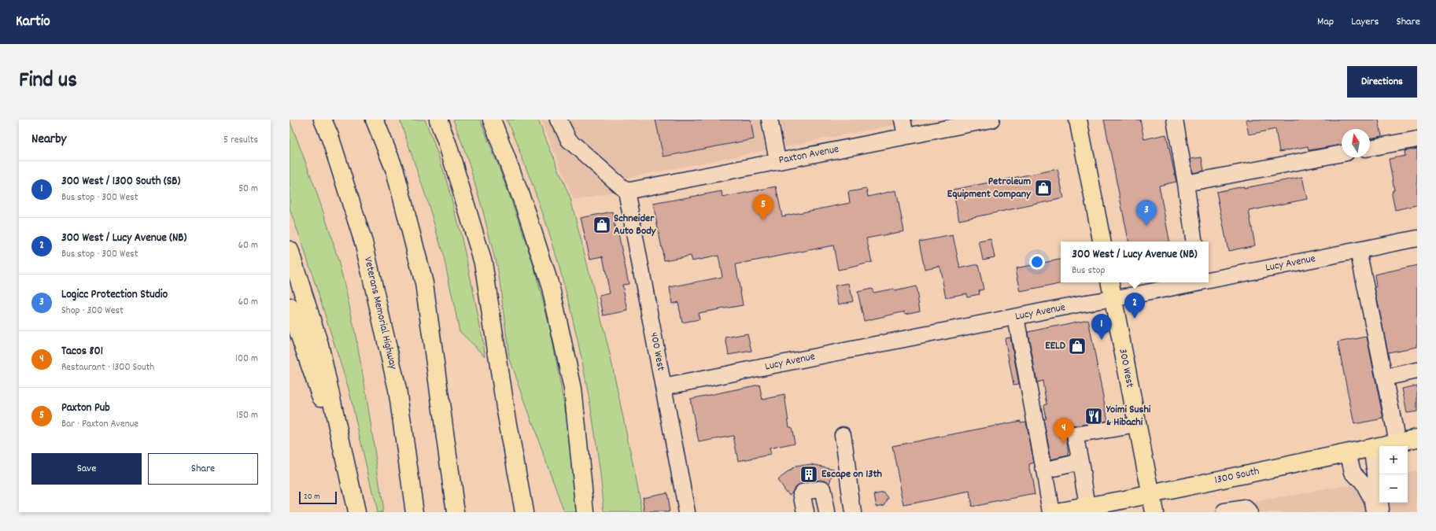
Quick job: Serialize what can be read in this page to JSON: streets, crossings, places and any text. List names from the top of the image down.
{
  "streets": {
    "main road": ["Veterans Memorial Highway", "300 West", "1300 South"],
    "street": ["Paxton Avenue", "Lucy Avenue", "400 West"]
  },
  "crossings": [
    ["Paxton Avenue", "400 West"],
    ["Lucy Avenue", "400 West"],
    ["Lucy Avenue", "300 West"],
    ["300 West", "1300 South"]
  ],
  "places": {
    "shop": ["Petroleum Equipment Company", "Schneider Auto Body", "EELD"],
    "restaurant": ["Yoimi Sushi & Hibachi"],
    "building": ["Escape on 13th"]
  },
  "scale_bar": "20 m",
  "north": "top",
  "page": {
    "header": "Kartio",
    "nav": ["Map", "Layers", "Share"],
    "title": "Find us",
    "buttons": [
      "Directions",
      ["Save", "Share"]
    ],
    "heading": ["Nearby", "5 results"],
    "list": [
      {
        "mark": "1",
        "name": "300 West / 1300 South (SB)",
        "note": "Bus stop · 300 West",
        "value": "50 m"
      },
      {
        "mark": "2",
        "name": "300 West / Lucy Avenue (NB)",
        "note": "Bus stop · 300 West",
        "value": "60 m"
      },
      {
        "mark": "3",
        "name": "Logicc Protection Studio",
        "note": "Shop · 300 West",
        "value": "60 m"
      },
      {
        "mark": "4",
        "name": "Tacos 801",
        "note": "Restaurant · 1300 South",
        "value": "100 m"
      },
      {
        "mark": "5",
        "name": "Paxton Pub",
        "note": "Bar · Paxton Avenue",
        "value": "150 m"
      }
    ],
    "pins": [
      "5",
      "3",
      "2",
      "1",
      "4"
    ],
    "popup": ["300 West / Lucy Avenue (NB)", "Bus stop"],
    "map_buttons": ["+", "−"],
    "scale": "20 m"
  }
}
